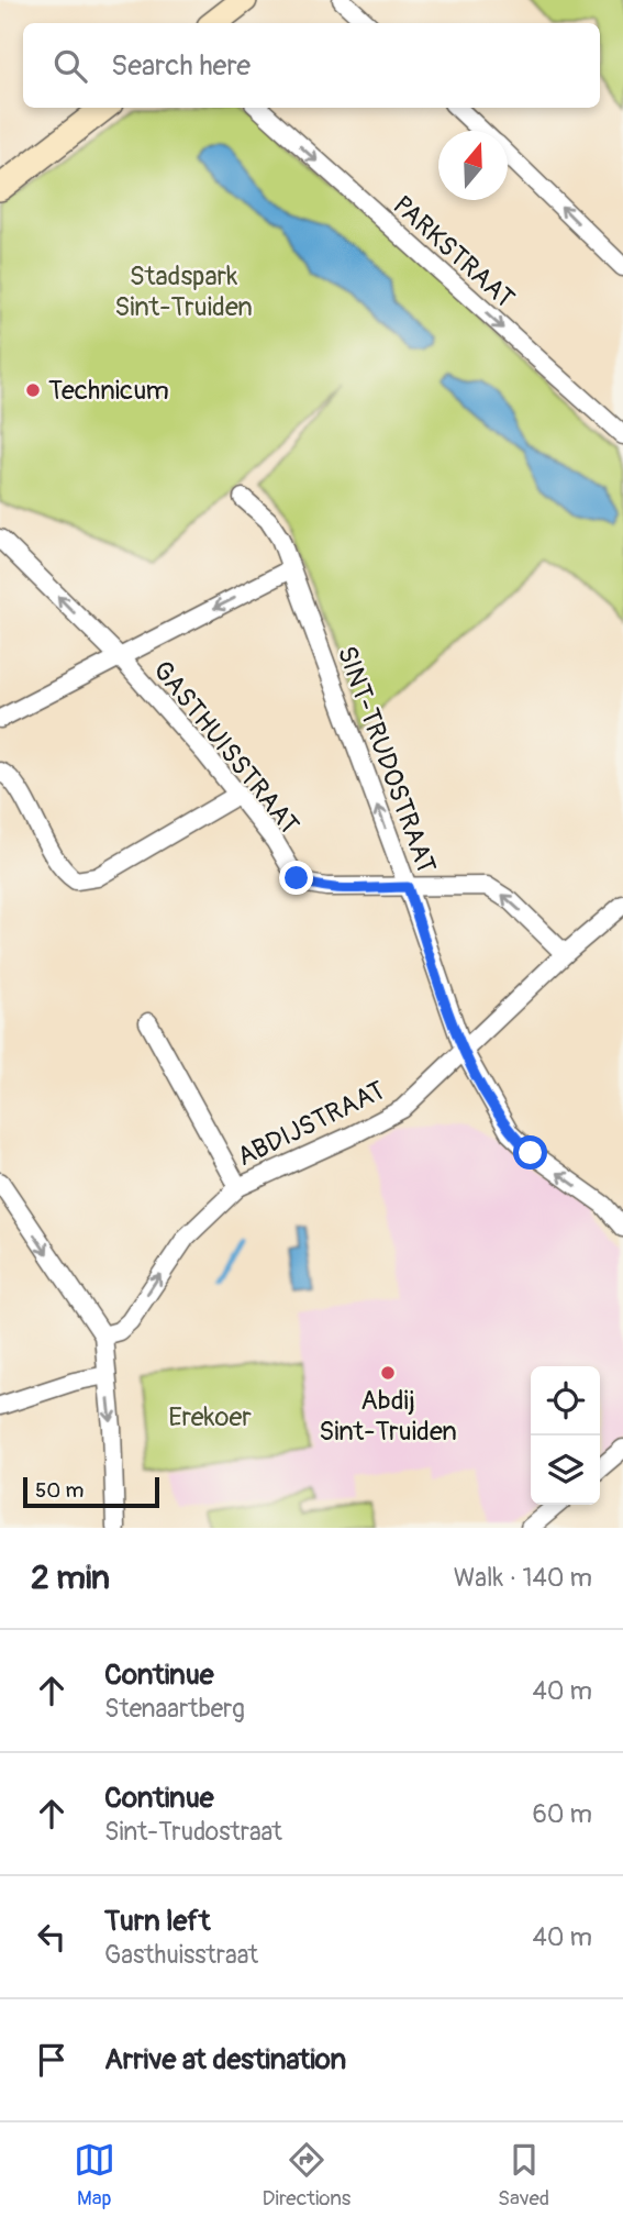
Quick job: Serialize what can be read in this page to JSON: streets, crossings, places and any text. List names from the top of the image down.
{
  "streets": {
    "street": [
      "PARKSTRAAT",
      "GASTHUISSTRAAT",
      "SINT-TRUDOSTRAAT",
      "ABDIJSTRAAT"
    ]
  },
  "crossings": [
    ["GASTHUISSTRAAT", "SINT-TRUDOSTRAAT"],
    ["GASTHUISSTRAAT", "ABDIJSTRAAT"],
    ["SINT-TRUDOSTRAAT", "ABDIJSTRAAT"]
  ],
  "one_way": ["GASTHUISSTRAAT", "SINT-TRUDOSTRAAT"],
  "parks": ["Stadspark Sint-Truiden", "Erekoer"],
  "places": ["Technicum", "Abdij Sint-Truiden"],
  "scale_bar": "50 m",
  "north": "top",
  "page": {
    "search": "Search here",
    "scale": "50 m",
    "heading": ["2 min", "Walk · 140 m"],
    "list": [
      ["Continue", "Stenaartberg", "40 m"],
      ["Continue", "Sint-Trudostraat", "60 m"],
      ["Turn left", "Gasthuisstraat", "40 m"],
      "Arrive at destination"
    ],
    "nav": ["Map", "Directions", "Saved"]
  }
}
